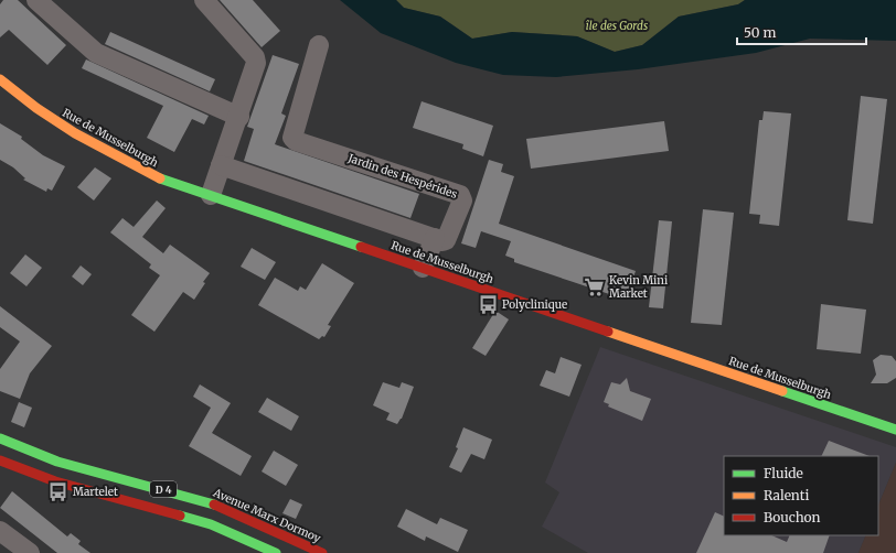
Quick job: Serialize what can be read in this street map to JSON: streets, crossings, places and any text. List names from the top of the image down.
{
  "streets": {
    "street": [
      "Rue de Musselburgh",
      "Jardin des Hespérides",
      "D 4",
      "Avenue Marx Dormoy"
    ]
  },
  "parks": ["île des Gords"],
  "places": {
    "supermarket": ["Kevin Mini Market"],
    "bus stop": ["Polyclinique", "Martelet"]
  },
  "legend": ["Fluide", "Ralenti", "Bouchon"],
  "scale_bar": "50 m"
}
